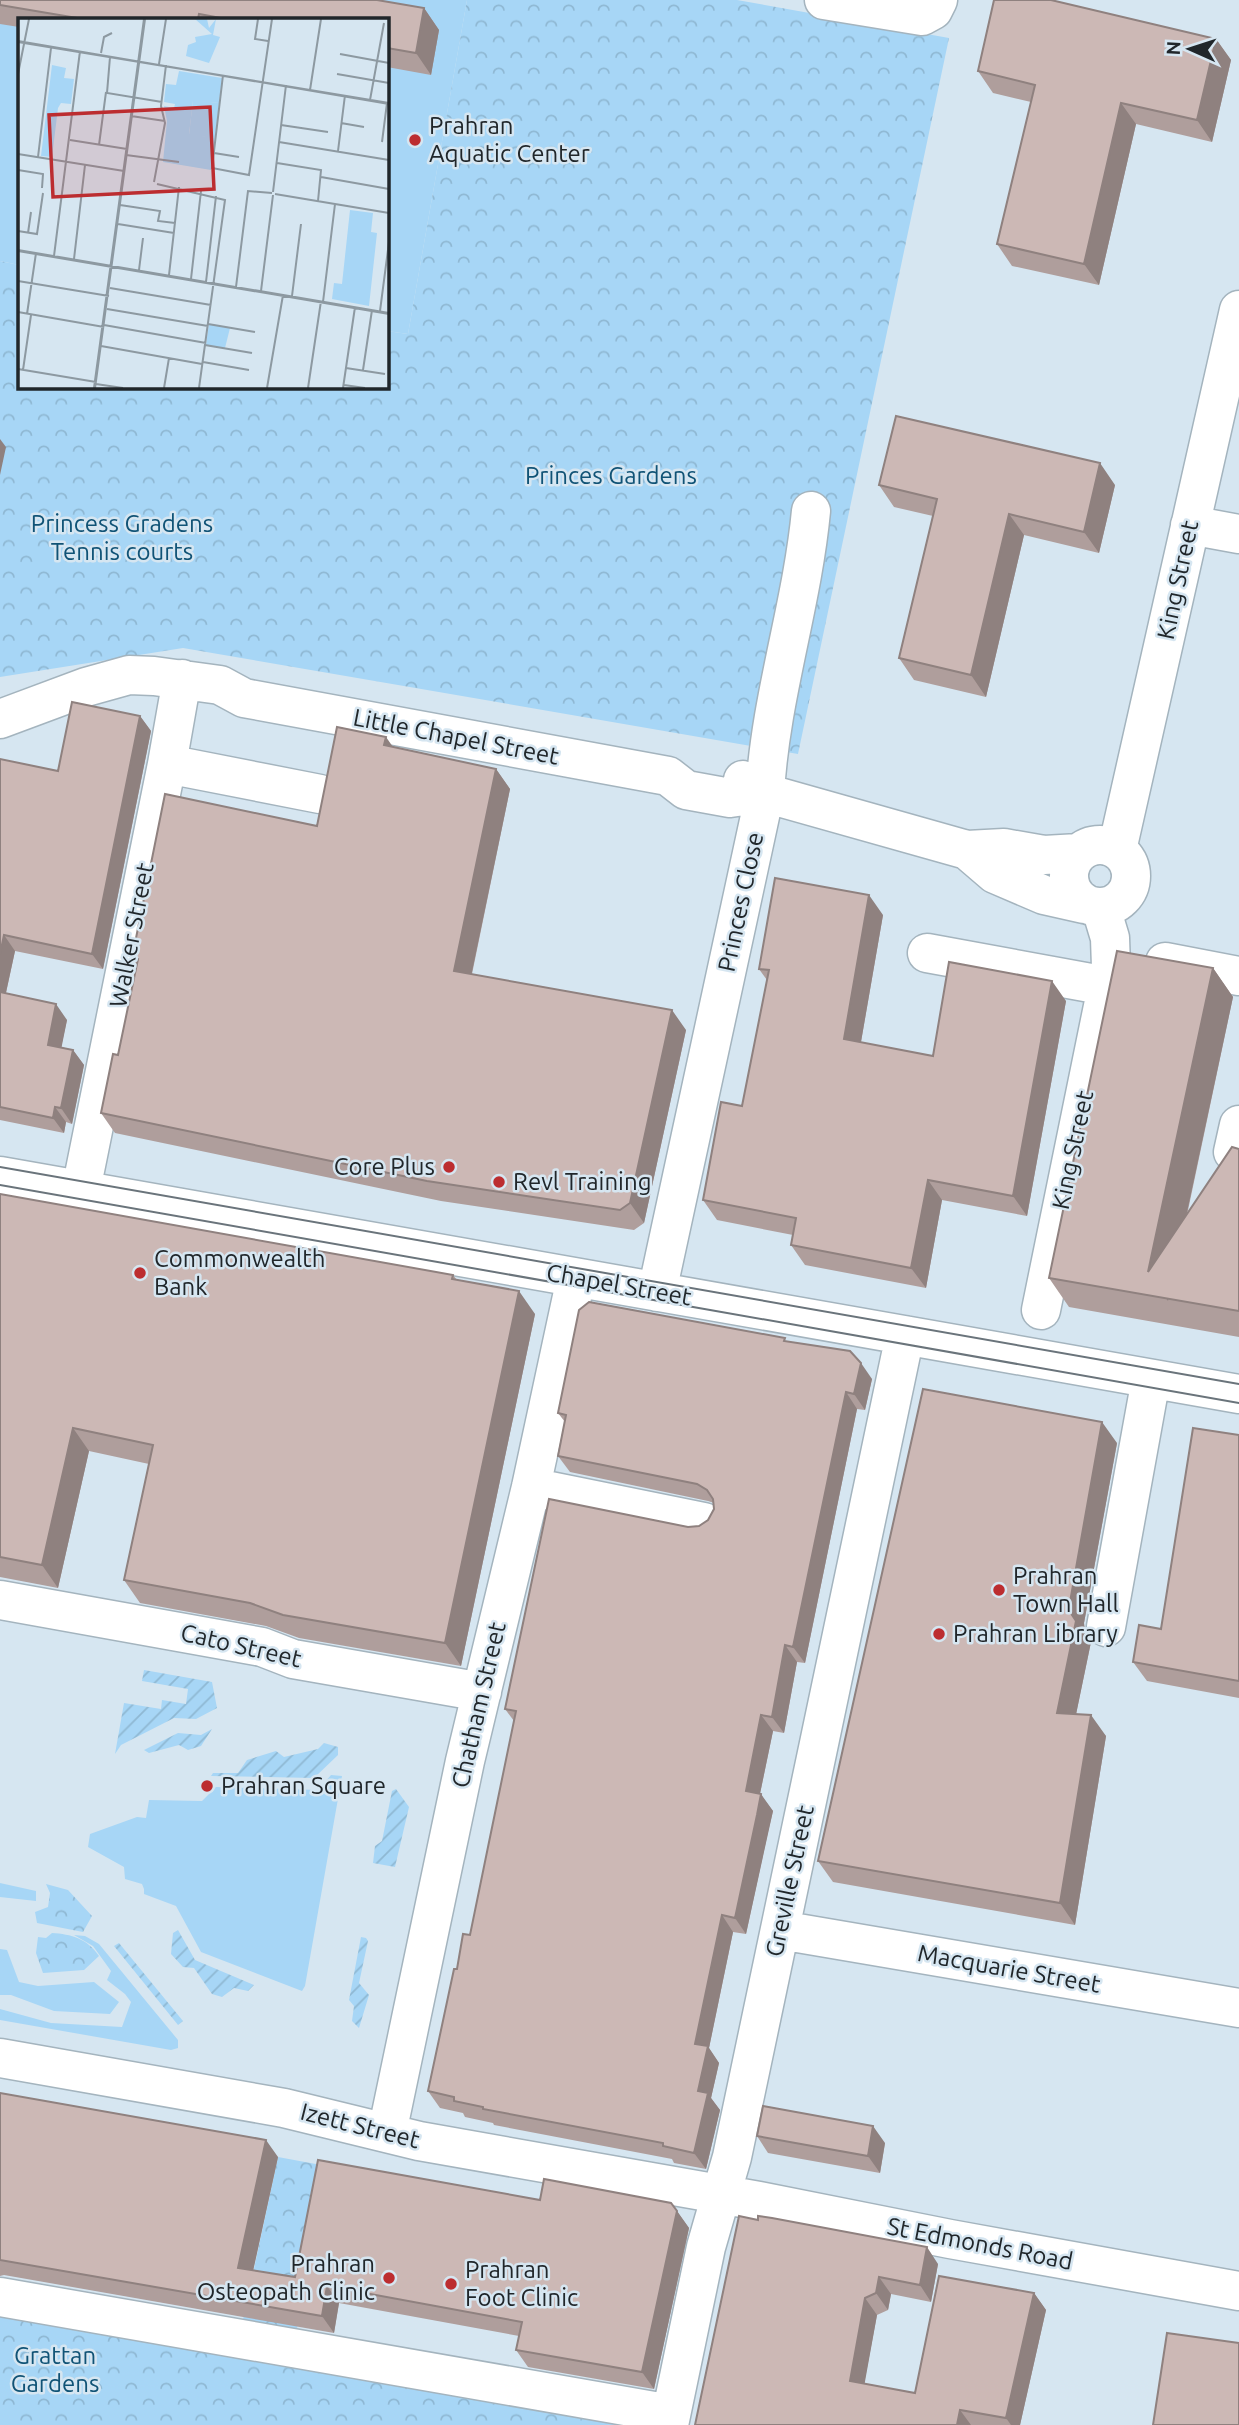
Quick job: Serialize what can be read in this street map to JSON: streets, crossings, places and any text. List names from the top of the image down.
{
  "streets": {
    "street": [
      "King Street",
      "Little Chapel Street",
      "Princes Close",
      "Walker Street",
      "Chapel Street",
      "Cato Street",
      "Chatham Street",
      "Greville Street",
      "Macquarie Street",
      "Izett Street",
      "St Edmonds Road"
    ]
  },
  "crossings": [
    ["King Street", "Little Chapel Street"],
    ["Little Chapel Street", "Princes Close"],
    ["Little Chapel Street", "Walker Street"],
    ["Princes Close", "Chapel Street"],
    ["Walker Street", "Chapel Street"],
    ["Chapel Street", "Chatham Street"],
    ["Chapel Street", "Greville Street"],
    ["Cato Street", "Chatham Street"],
    ["Chatham Street", "Izett Street"],
    ["Greville Street", "Macquarie Street"],
    ["Greville Street", "Izett Street"],
    ["Greville Street", "St Edmonds Road"],
    ["Izett Street", "St Edmonds Road"]
  ],
  "parks": ["Princes Gardens", "Princess Gradens Tennis courts", "Grattan Gardens"],
  "places": [
    "Prahran Aquatic Center",
    "Core Plus",
    "Revl Training",
    "Commonwealth Bank",
    "Prahran Town Hall",
    "Prahran Library",
    "Prahran Square",
    "Prahran Osteopath Clinic",
    "Prahran Foot Clinic"
  ],
  "north": "left"
}
